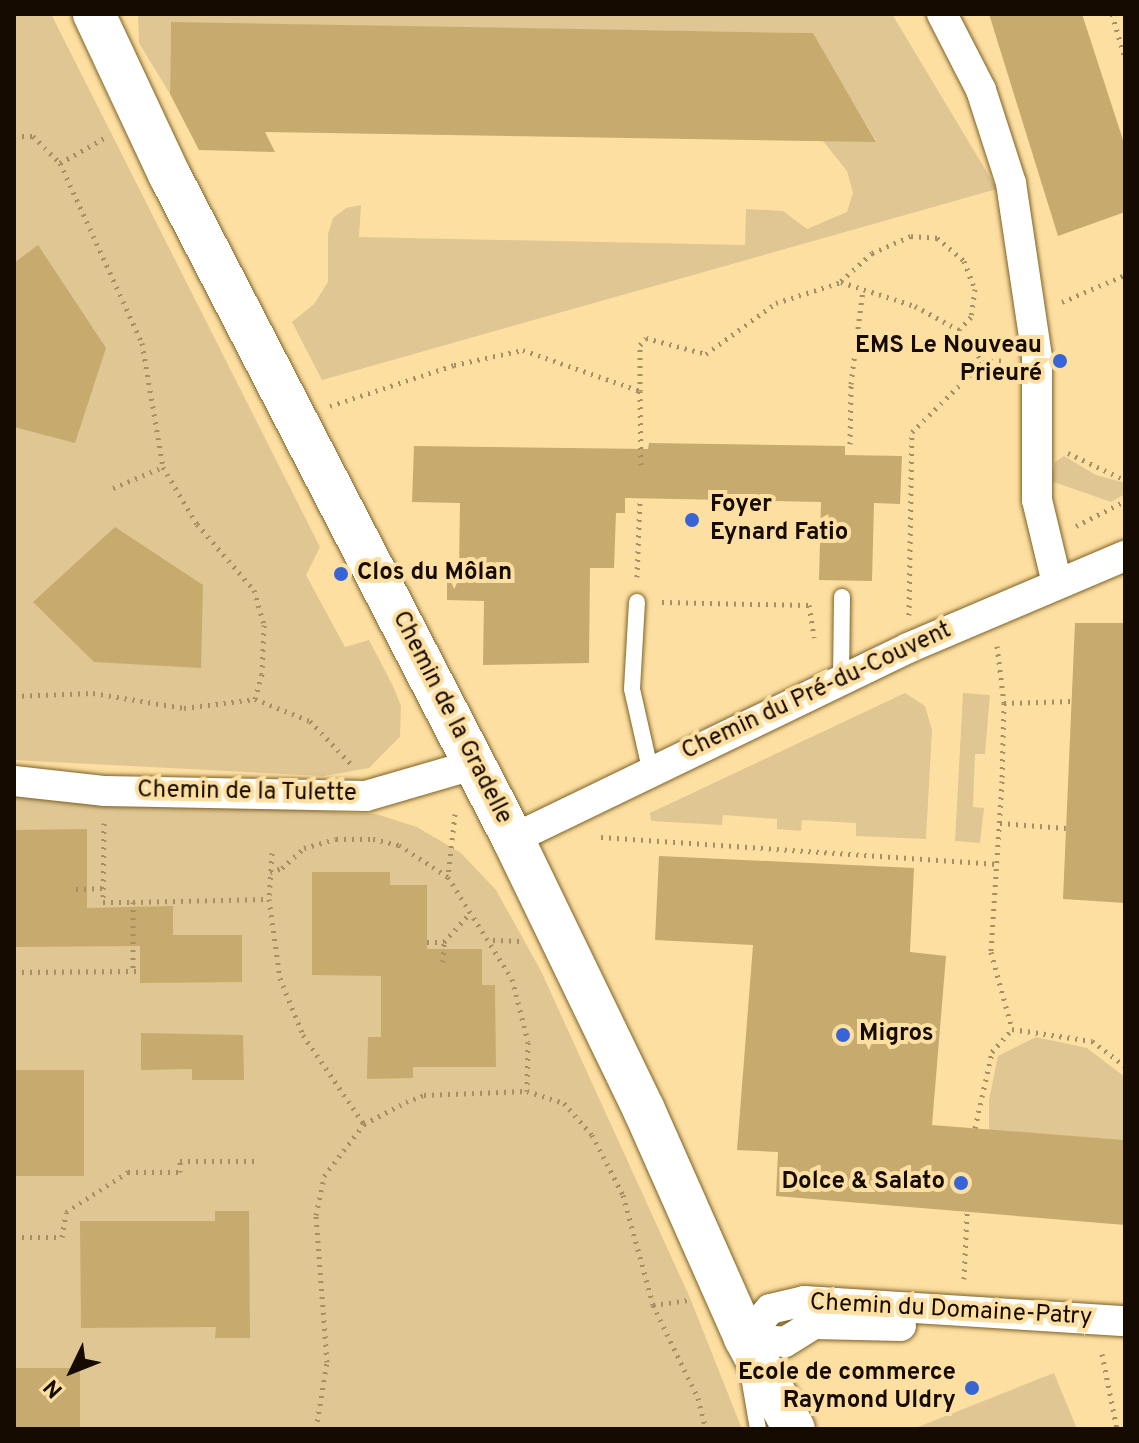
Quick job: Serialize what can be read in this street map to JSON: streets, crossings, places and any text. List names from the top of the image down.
{
  "streets": {
    "street": [
      "Chemin du Pré-du-Couvent",
      "Chemin de la Gradelle",
      "Chemin de la Tulette",
      "Chemin du Domaine-Patry"
    ]
  },
  "crossings": [
    ["Chemin du Pré-du-Couvent", "Chemin de la Gradelle"],
    ["Chemin de la Gradelle", "Chemin de la Tulette"],
    ["Chemin de la Gradelle", "Chemin du Domaine-Patry"]
  ],
  "places": [
    "EMS Le Nouveau Prieuré",
    "Foyer Eynard Fatio",
    "Clos du Môlan",
    "Migros",
    "Dolce & Salato",
    "Ecole de commerce Raymond Uldry"
  ],
  "north": "bottom left"
}
